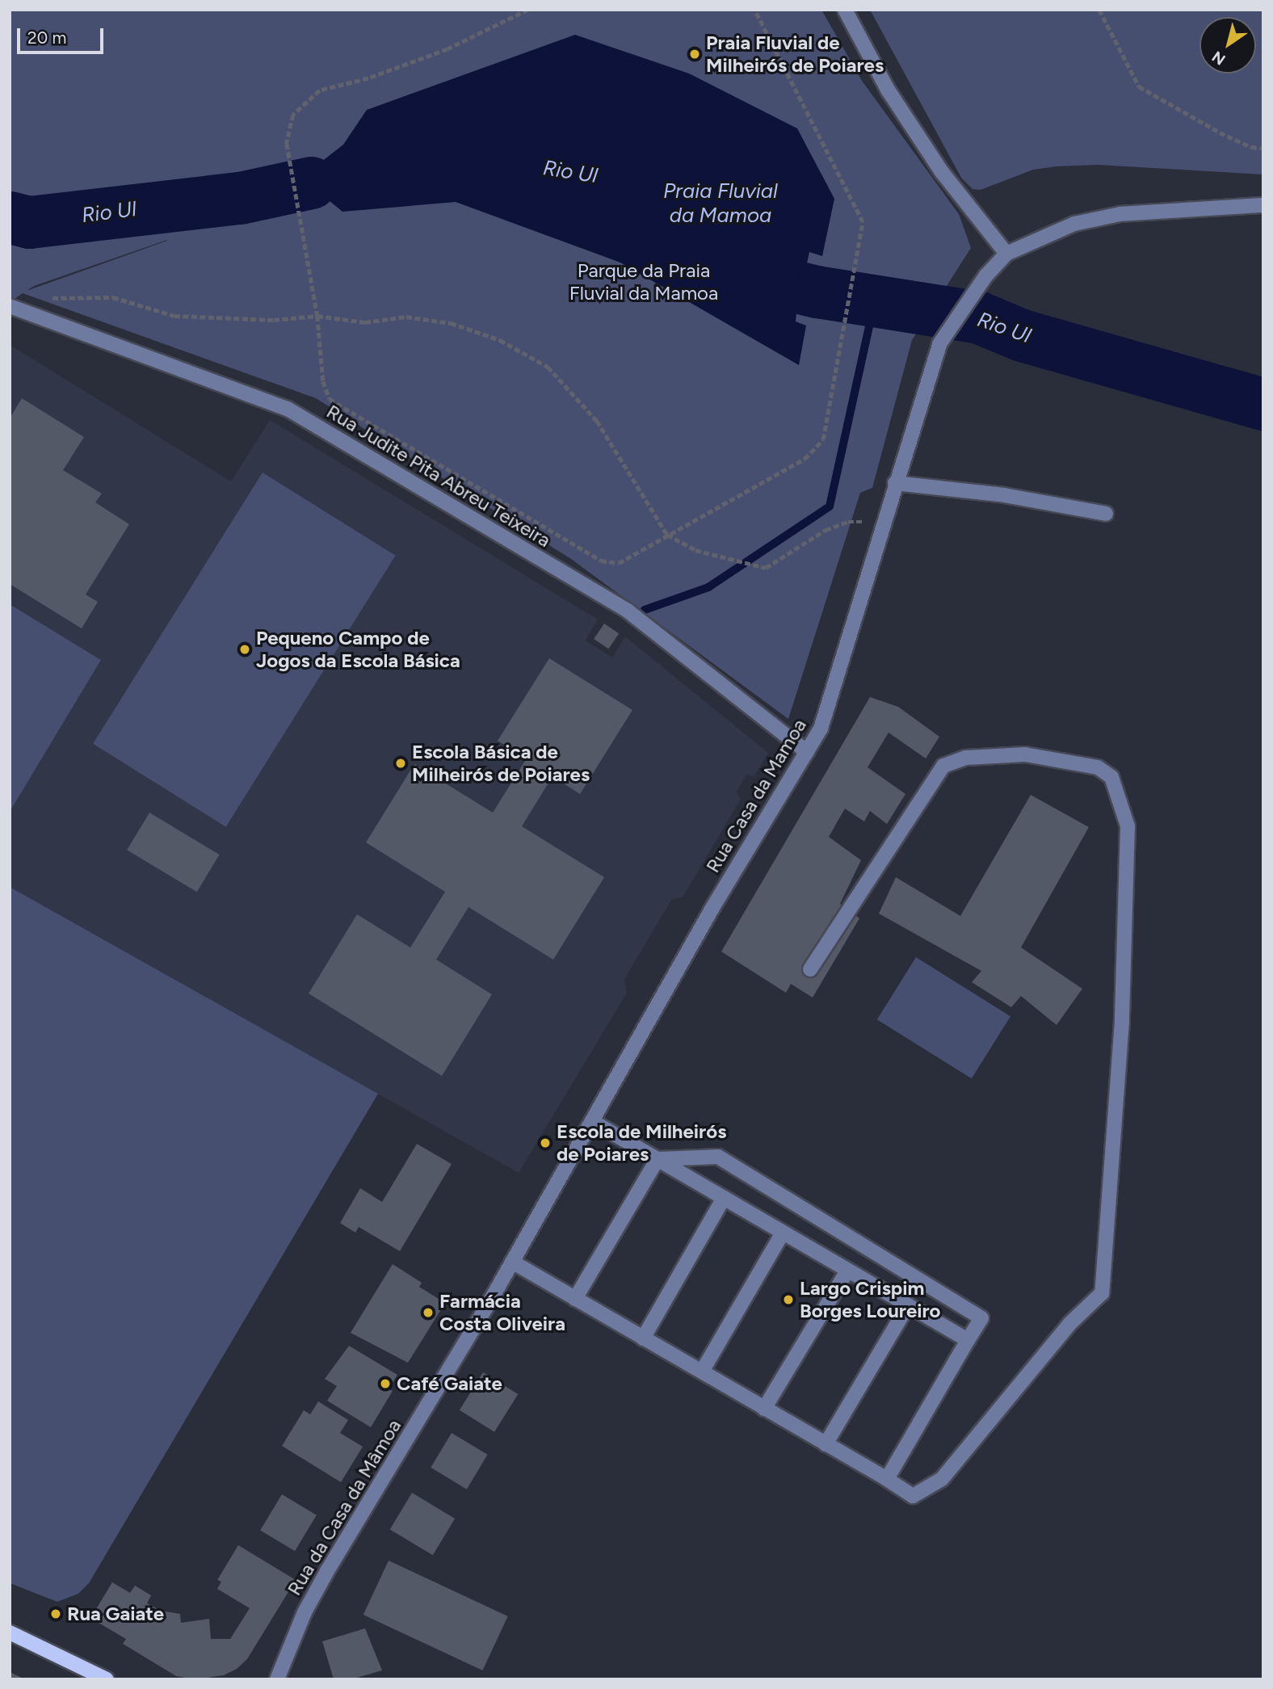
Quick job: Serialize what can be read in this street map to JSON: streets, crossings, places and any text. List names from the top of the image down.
{
  "streets": {
    "street": ["Rua Judite Pita Abreu Teixeira", "Rua Casa da Mamoa", "Rua da Casa da Mâmoa"]
  },
  "crossings": [
    ["Rua Judite Pita Abreu Teixeira", "Rua Casa da Mamoa"],
    ["Rua Casa da Mamoa", "Rua da Casa da Mâmoa"]
  ],
  "water": ["Rio Ul", "Praia Fluvial da Mamoa"],
  "parks": ["Parque da Praia Fluvial da Mamoa"],
  "places": [
    "Praia Fluvial de Milheirós de Poiares",
    "Pequeno Campo de Jogos da Escola Básica",
    "Escola Básica de Milheirós de Poiares",
    "Escola de Milheirós de Poiares",
    "Largo Crispim Borges Loureiro",
    "Farmácia Costa Oliveira",
    "Café Gaiate",
    "Rua Gaiate"
  ],
  "scale_bar": "20 m",
  "north": "bottom left"
}
